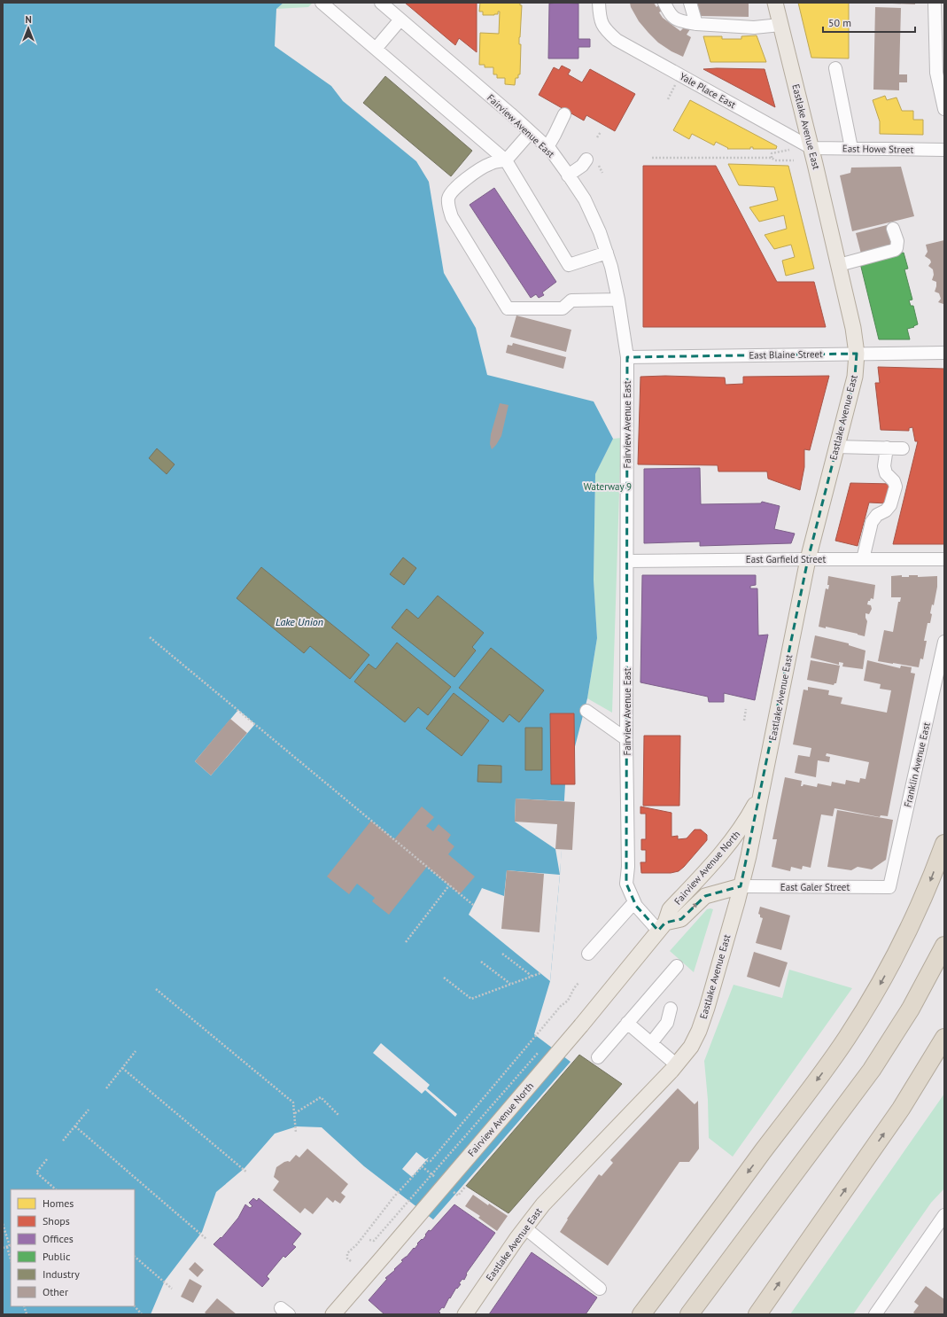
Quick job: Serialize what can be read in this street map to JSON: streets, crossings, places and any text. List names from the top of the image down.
{
  "streets": {
    "main road": ["Eastlake Avenue East", "Fairview Avenue North"],
    "street": [
      "Yale Place East",
      "Fairview Avenue East",
      "East Howe Street",
      "East Blaine Street",
      "East Garfield Street",
      "Franklin Avenue East",
      "East Galer Street"
    ]
  },
  "crossings": [
    ["Yale Place East", "Eastlake Avenue East"],
    ["Yale Place East", "East Howe Street"],
    ["Fairview Avenue East", "East Blaine Street"],
    ["Fairview Avenue East", "East Garfield Street"],
    ["Fairview Avenue East", "Fairview Avenue North"],
    ["Eastlake Avenue East", "East Howe Street"],
    ["Eastlake Avenue East", "East Blaine Street"],
    ["Eastlake Avenue East", "East Garfield Street"],
    ["Eastlake Avenue East", "Fairview Avenue North"],
    ["Eastlake Avenue East", "East Galer Street"],
    ["Franklin Avenue East", "East Galer Street"],
    ["Fairview Avenue North", "East Galer Street"]
  ],
  "water": ["Lake Union"],
  "parks": ["Waterway 9"],
  "legend": [
    "Homes",
    "Shops",
    "Offices",
    "Public",
    "Industry",
    "Other"
  ],
  "scale_bar": "50 m",
  "north": "top"
}
